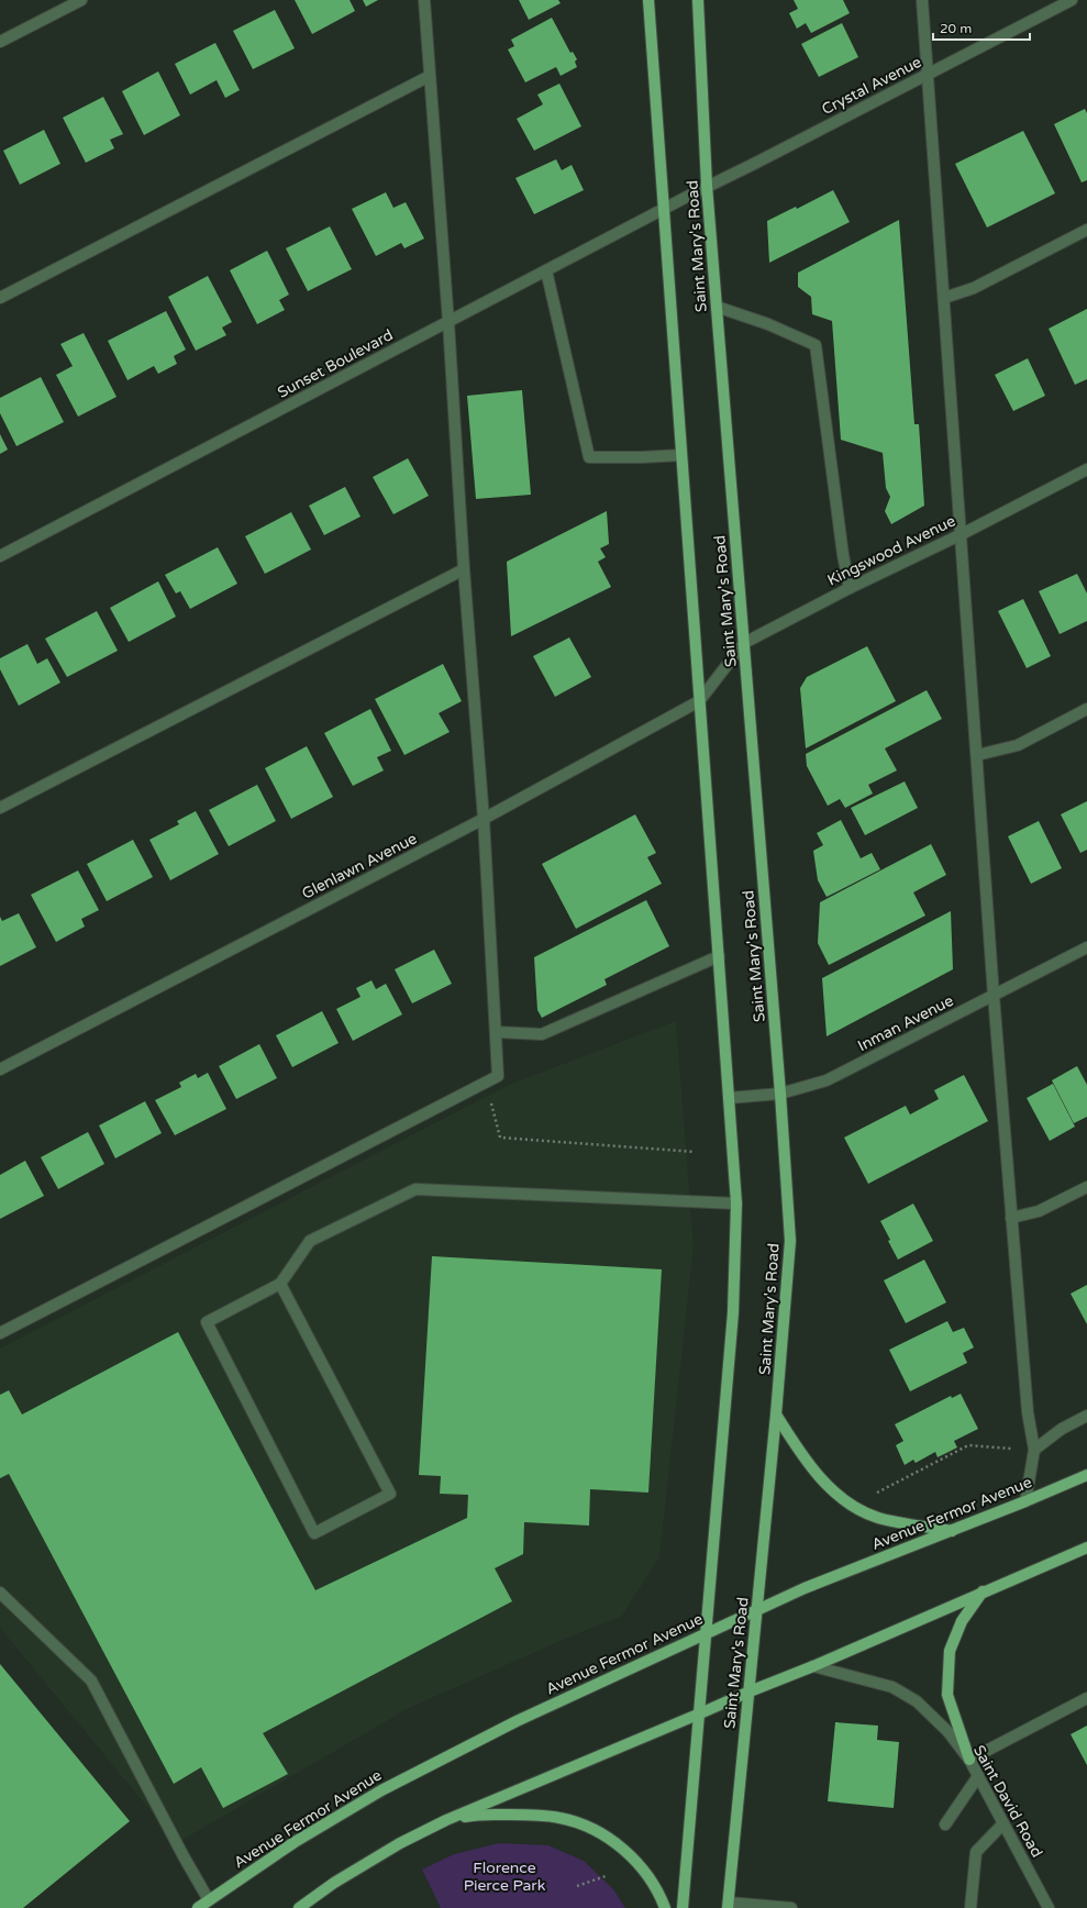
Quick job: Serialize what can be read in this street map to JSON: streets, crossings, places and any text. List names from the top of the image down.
{
  "streets": {
    "main road": ["Saint Mary's Road", "Avenue Fermor Avenue"],
    "street": [
      "Crystal Avenue",
      "Sunset Boulevard",
      "Kingswood Avenue",
      "Glenlawn Avenue",
      "Inman Avenue",
      "Saint David Road"
    ]
  },
  "crossings": [
    ["Crystal Avenue", "Saint Mary's Road"],
    ["Crystal Avenue", "Sunset Boulevard"],
    ["Saint Mary's Road", "Sunset Boulevard"],
    ["Saint Mary's Road", "Kingswood Avenue"],
    ["Saint Mary's Road", "Glenlawn Avenue"],
    ["Saint Mary's Road", "Inman Avenue"],
    ["Saint Mary's Road", "Avenue Fermor Avenue"],
    ["Kingswood Avenue", "Glenlawn Avenue"]
  ],
  "parks": ["Florence Pierce Park"],
  "scale_bar": "20 m"
}
